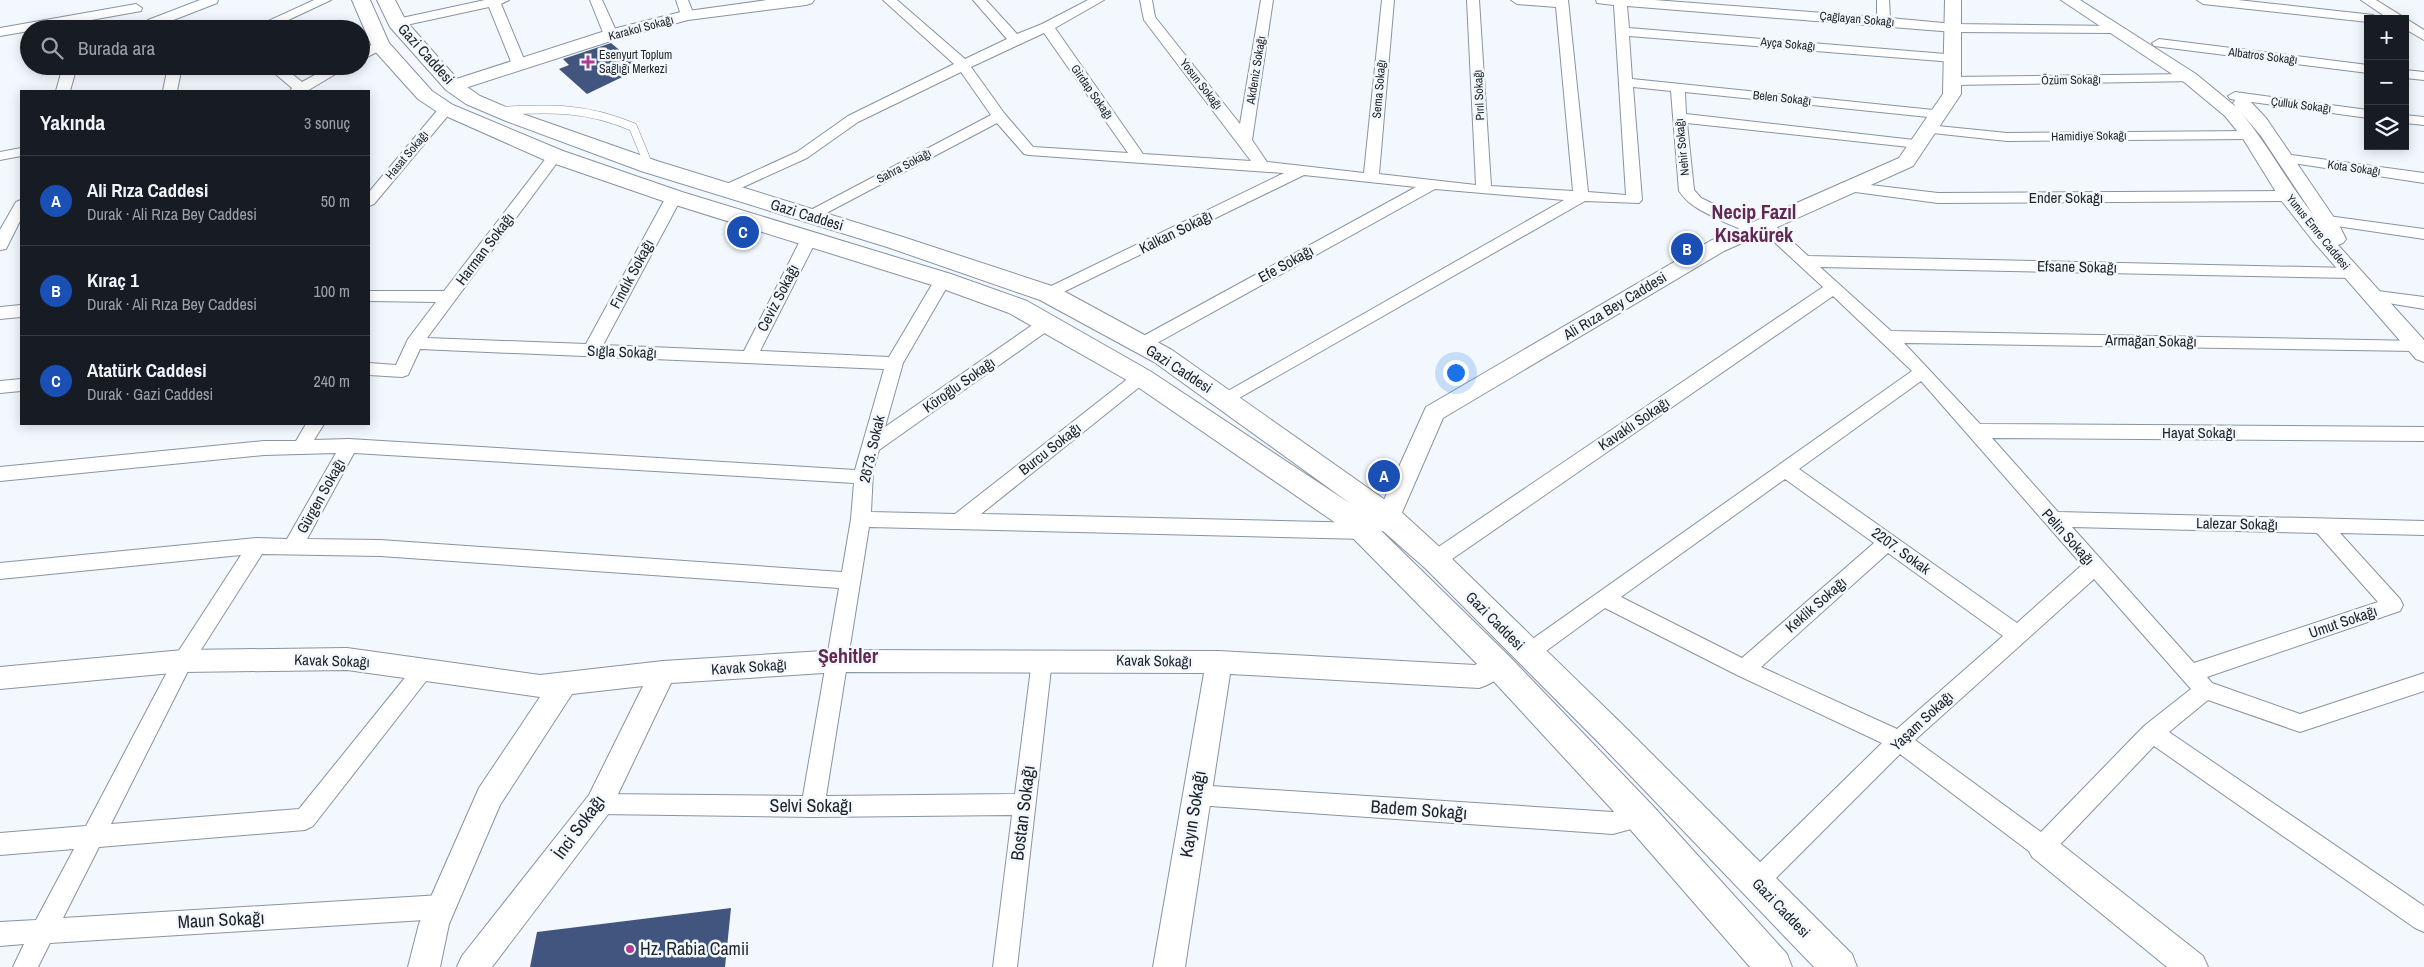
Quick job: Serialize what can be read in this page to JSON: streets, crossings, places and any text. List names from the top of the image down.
{
  "streets": {
    "main road": ["Gazi Caddesi"],
    "street": [
      "Çağlayan Sokağı",
      "Karakol Sokağı",
      "Ayça Sokağı",
      "Albatros Sokağı",
      "Akdeniz Sokağı",
      "Özüm Sokağı",
      "Yosun Sokağı",
      "Sema Sokağı",
      "Girdap Sokağı",
      "Pırıl Sokağı",
      "Belen Sokağı",
      "Çulluk Sokağı",
      "Hamidiye Sokağı",
      "Nehir Sokağı",
      "Hasat Sokağı",
      "Sahra Sokağı",
      "Kota Sokağı",
      "Ender Sokağı",
      "Kalkan Sokağı",
      "Yunus Emre Caddesi",
      "Harman Sokağı",
      "Efe Sokağı",
      "Efsane Sokağı",
      "Fındık Sokağı",
      "Ceviz Sokağı",
      "Ali Rıza Bey Caddesi",
      "Armağan Sokağı",
      "Sığla Sokağı",
      "Köroğlu Sokağı",
      "Kavaklı Sokağı",
      "Hayat Sokağı",
      "2673. Sokak",
      "Burcu Sokağı",
      "Gürgen Sokağı",
      "Lalezar Sokağı",
      "Pelin Sokağı",
      "2207. Sokak",
      "Keklik Sokağı",
      "Umut Sokağı",
      "Kavak Sokağı",
      "Yaşam Sokağı",
      "Selvi Sokağı",
      "Badem Sokağı",
      "Bostan Sokağı",
      "Kayın Sokağı",
      "İnci Sokağı",
      "Maun Sokağı"
    ]
  },
  "crossings": [
    ["Çağlayan Sokağı", "Ayça Sokağı"],
    ["Çağlayan Sokağı", "Yunus Emre Caddesi"],
    ["Çağlayan Sokağı", "Ali Rıza Bey Caddesi"],
    ["Karakol Sokağı", "Gazi Caddesi"],
    ["Ayça Sokağı", "Ali Rıza Bey Caddesi"],
    ["Gazi Caddesi", "Hasat Sokağı"],
    ["Gazi Caddesi", "Sahra Sokağı"],
    ["Gazi Caddesi", "Kalkan Sokağı"],
    ["Gazi Caddesi", "Harman Sokağı"],
    ["Gazi Caddesi", "Efe Sokağı"],
    ["Gazi Caddesi", "Fındık Sokağı"],
    ["Gazi Caddesi", "Ceviz Sokağı"],
    ["Gazi Caddesi", "Ali Rıza Bey Caddesi"],
    ["Gazi Caddesi", "Köroğlu Sokağı"],
    ["Gazi Caddesi", "Kavaklı Sokağı"],
    ["Gazi Caddesi", "2673. Sokak"],
    ["Gazi Caddesi", "Burcu Sokağı"],
    ["Gazi Caddesi", "Kavak Sokağı"],
    ["Gazi Caddesi", "Yaşam Sokağı"],
    ["Gazi Caddesi", "Badem Sokağı"],
    ["Albatros Sokağı", "Yunus Emre Caddesi"],
    ["Akdeniz Sokağı", "Yosun Sokağı"],
    ["Özüm Sokağı", "Yunus Emre Caddesi"],
    ["Özüm Sokağı", "Ali Rıza Bey Caddesi"],
    ["Belen Sokağı", "Hamidiye Sokağı"],
    ["Belen Sokağı", "Nehir Sokağı"],
    ["Belen Sokağı", "Ali Rıza Bey Caddesi"],
    ["Çulluk Sokağı", "Yunus Emre Caddesi"],
    ["Hamidiye Sokağı", "Yunus Emre Caddesi"],
    ["Hamidiye Sokağı", "Ali Rıza Bey Caddesi"],
    ["Nehir Sokağı", "Ali Rıza Bey Caddesi"],
    ["Nehir Sokağı", "Pelin Sokağı"],
    ["Kota Sokağı", "Yunus Emre Caddesi"],
    ["Ender Sokağı", "Yunus Emre Caddesi"],
    ["Ender Sokağı", "Ali Rıza Bey Caddesi"],
    ["Yunus Emre Caddesi", "Efsane Sokağı"],
    ["Harman Sokağı", "Sığla Sokağı"],
    ["Efsane Sokağı", "Pelin Sokağı"],
    ["Fındık Sokağı", "Sığla Sokağı"],
    ["Ceviz Sokağı", "Sığla Sokağı"],
    ["Ali Rıza Bey Caddesi", "Pelin Sokağı"],
    ["Armağan Sokağı", "Pelin Sokağı"],
    ["Sığla Sokağı", "2673. Sokak"],
    ["Köroğlu Sokağı", "2673. Sokak"],
    ["Kavaklı Sokağı", "Pelin Sokağı"],
    ["Hayat Sokağı", "Pelin Sokağı"],
    ["2673. Sokak", "Kavak Sokağı"],
    ["2673. Sokak", "Selvi Sokağı"],
    ["Lalezar Sokağı", "Pelin Sokağı"],
    ["Lalezar Sokağı", "Umut Sokağı"],
    ["Pelin Sokağı", "Umut Sokağı"],
    ["Pelin Sokağı", "Yaşam Sokağı"],
    ["2207. Sokak", "Keklik Sokağı"],
    ["2207. Sokak", "Yaşam Sokağı"],
    ["Kavak Sokağı", "Bostan Sokağı"],
    ["Kavak Sokağı", "Kayın Sokağı"],
    ["Kavak Sokağı", "İnci Sokağı"],
    ["Selvi Sokağı", "Bostan Sokağı"],
    ["Selvi Sokağı", "İnci Sokağı"],
    ["Badem Sokağı", "Kayın Sokağı"]
  ],
  "districts": ["Necip Fazıl Kısakürek", "Şehitler"],
  "places": {
    "health": ["Esenyurt Toplum Sağlığı Merkezi"],
    "other": ["Hz. Rabia Camii"]
  },
  "page": {
    "map_buttons": ["+", "−"],
    "search": "Burada ara",
    "heading": ["Yakında", "3 sonuç"],
    "list": [
      {
        "mark": "A",
        "name": "Ali Rıza Caddesi",
        "note": "Durak · Ali Rıza Bey Caddesi",
        "value": "50 m"
      },
      {
        "mark": "B",
        "name": "Kıraç 1",
        "note": "Durak · Ali Rıza Bey Caddesi",
        "value": "100 m"
      },
      {
        "mark": "C",
        "name": "Atatürk Caddesi",
        "note": "Durak · Gazi Caddesi",
        "value": "240 m"
      }
    ],
    "pins": ["C", "B", "A"]
  }
}
